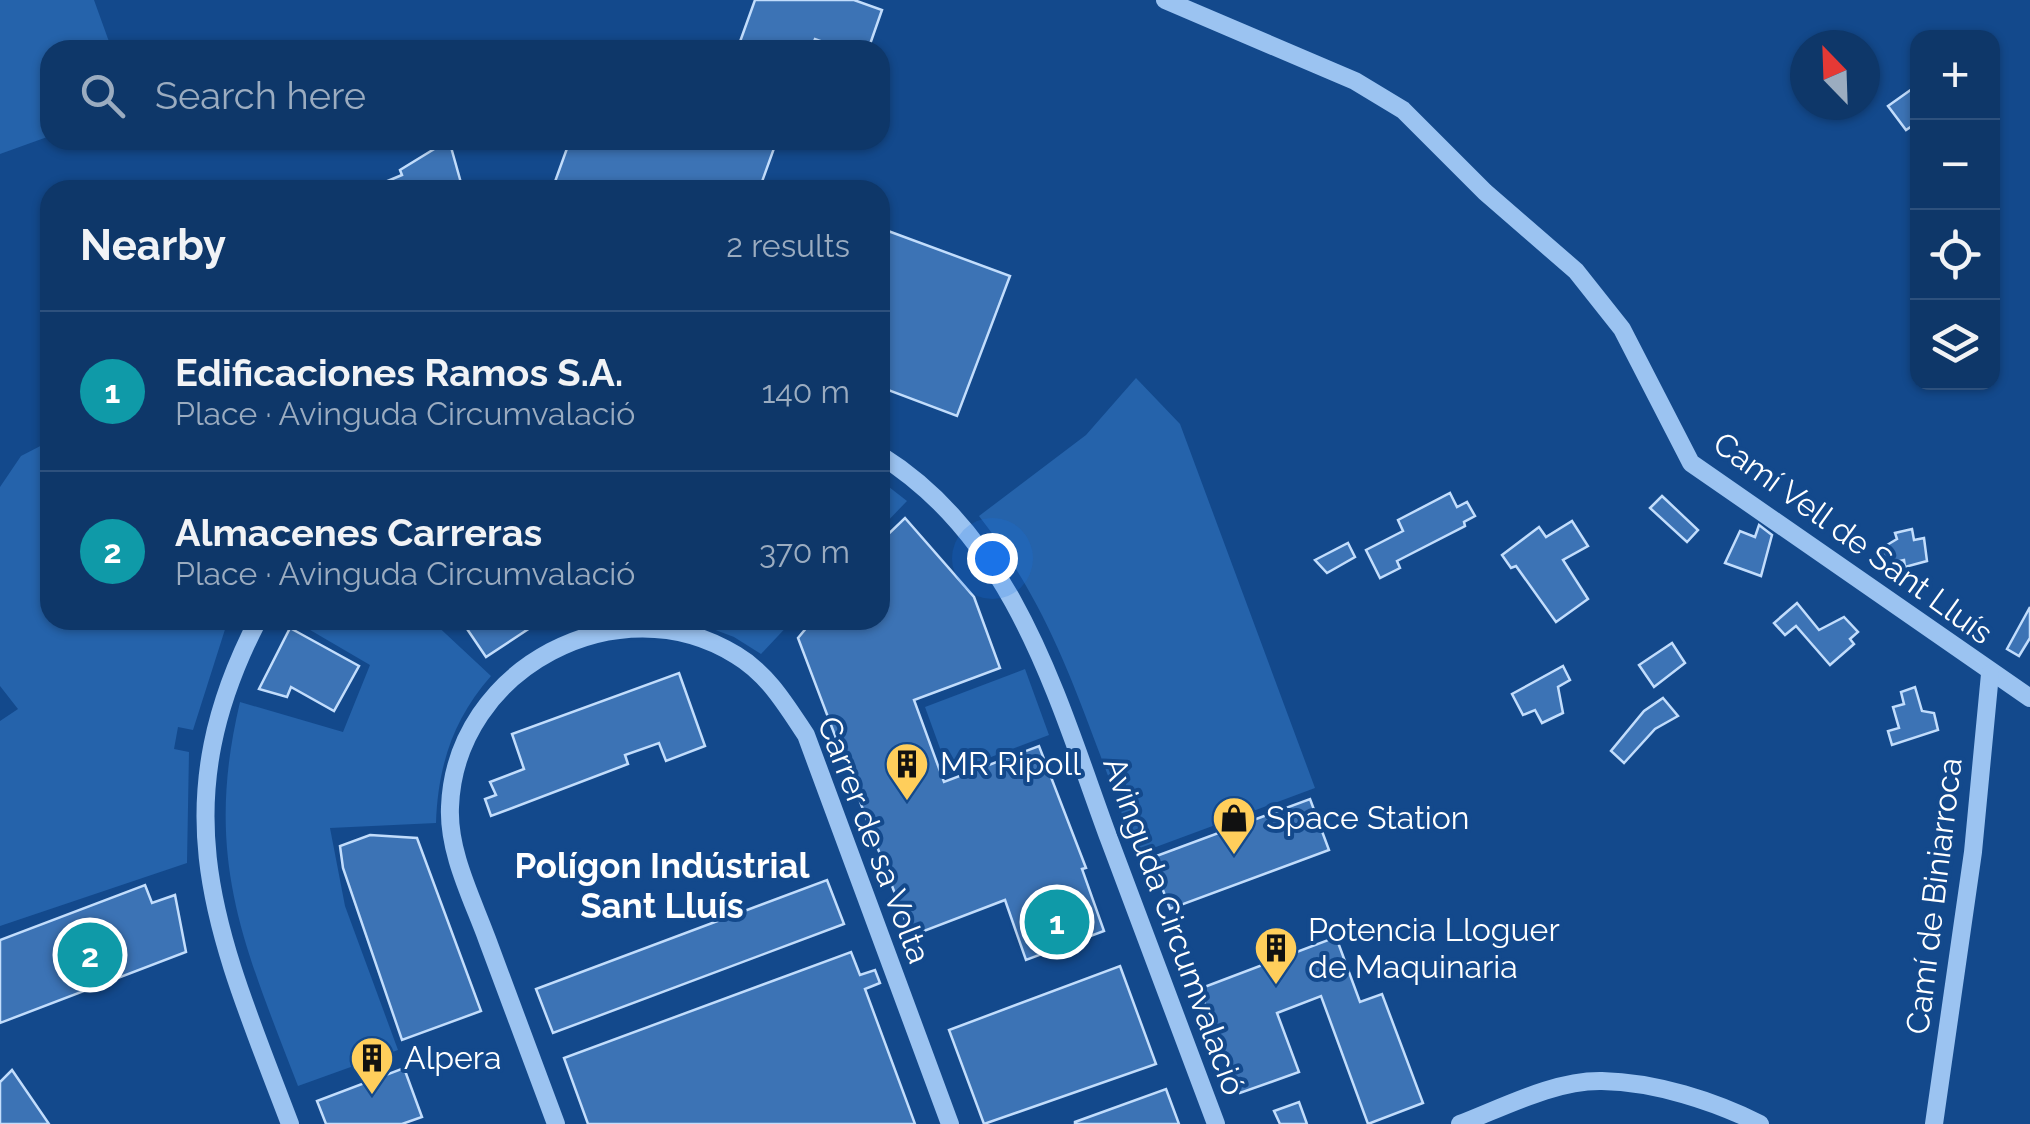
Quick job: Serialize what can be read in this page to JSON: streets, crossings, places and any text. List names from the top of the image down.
{
  "streets": {
    "street": [
      "Camí Vell de Sant Lluís",
      "Carrer de sa Volta",
      "Camí de Biniarroca",
      "Avinguda Circumvalació"
    ]
  },
  "crossings": [
    ["Camí Vell de Sant Lluís", "Camí de Biniarroca"]
  ],
  "districts": ["Polígon Indústrial Sant Lluís"],
  "places": {
    "building": ["MR Ripoll", "Potencia Lloguer de Maquinaria", "Alpera"],
    "shop": ["Space Station"]
  },
  "north": "top left",
  "page": {
    "map_buttons": ["+", "−"],
    "search": "Search here",
    "heading": ["Nearby", "2 results"],
    "list": [
      {
        "mark": "1",
        "name": "Edificaciones Ramos S.A.",
        "note": "Place · Avinguda Circumvalació",
        "value": "140 m"
      },
      {
        "mark": "2",
        "name": "Almacenes Carreras",
        "note": "Place · Avinguda Circumvalació",
        "value": "370 m"
      }
    ],
    "pins": ["1", "2"]
  }
}
